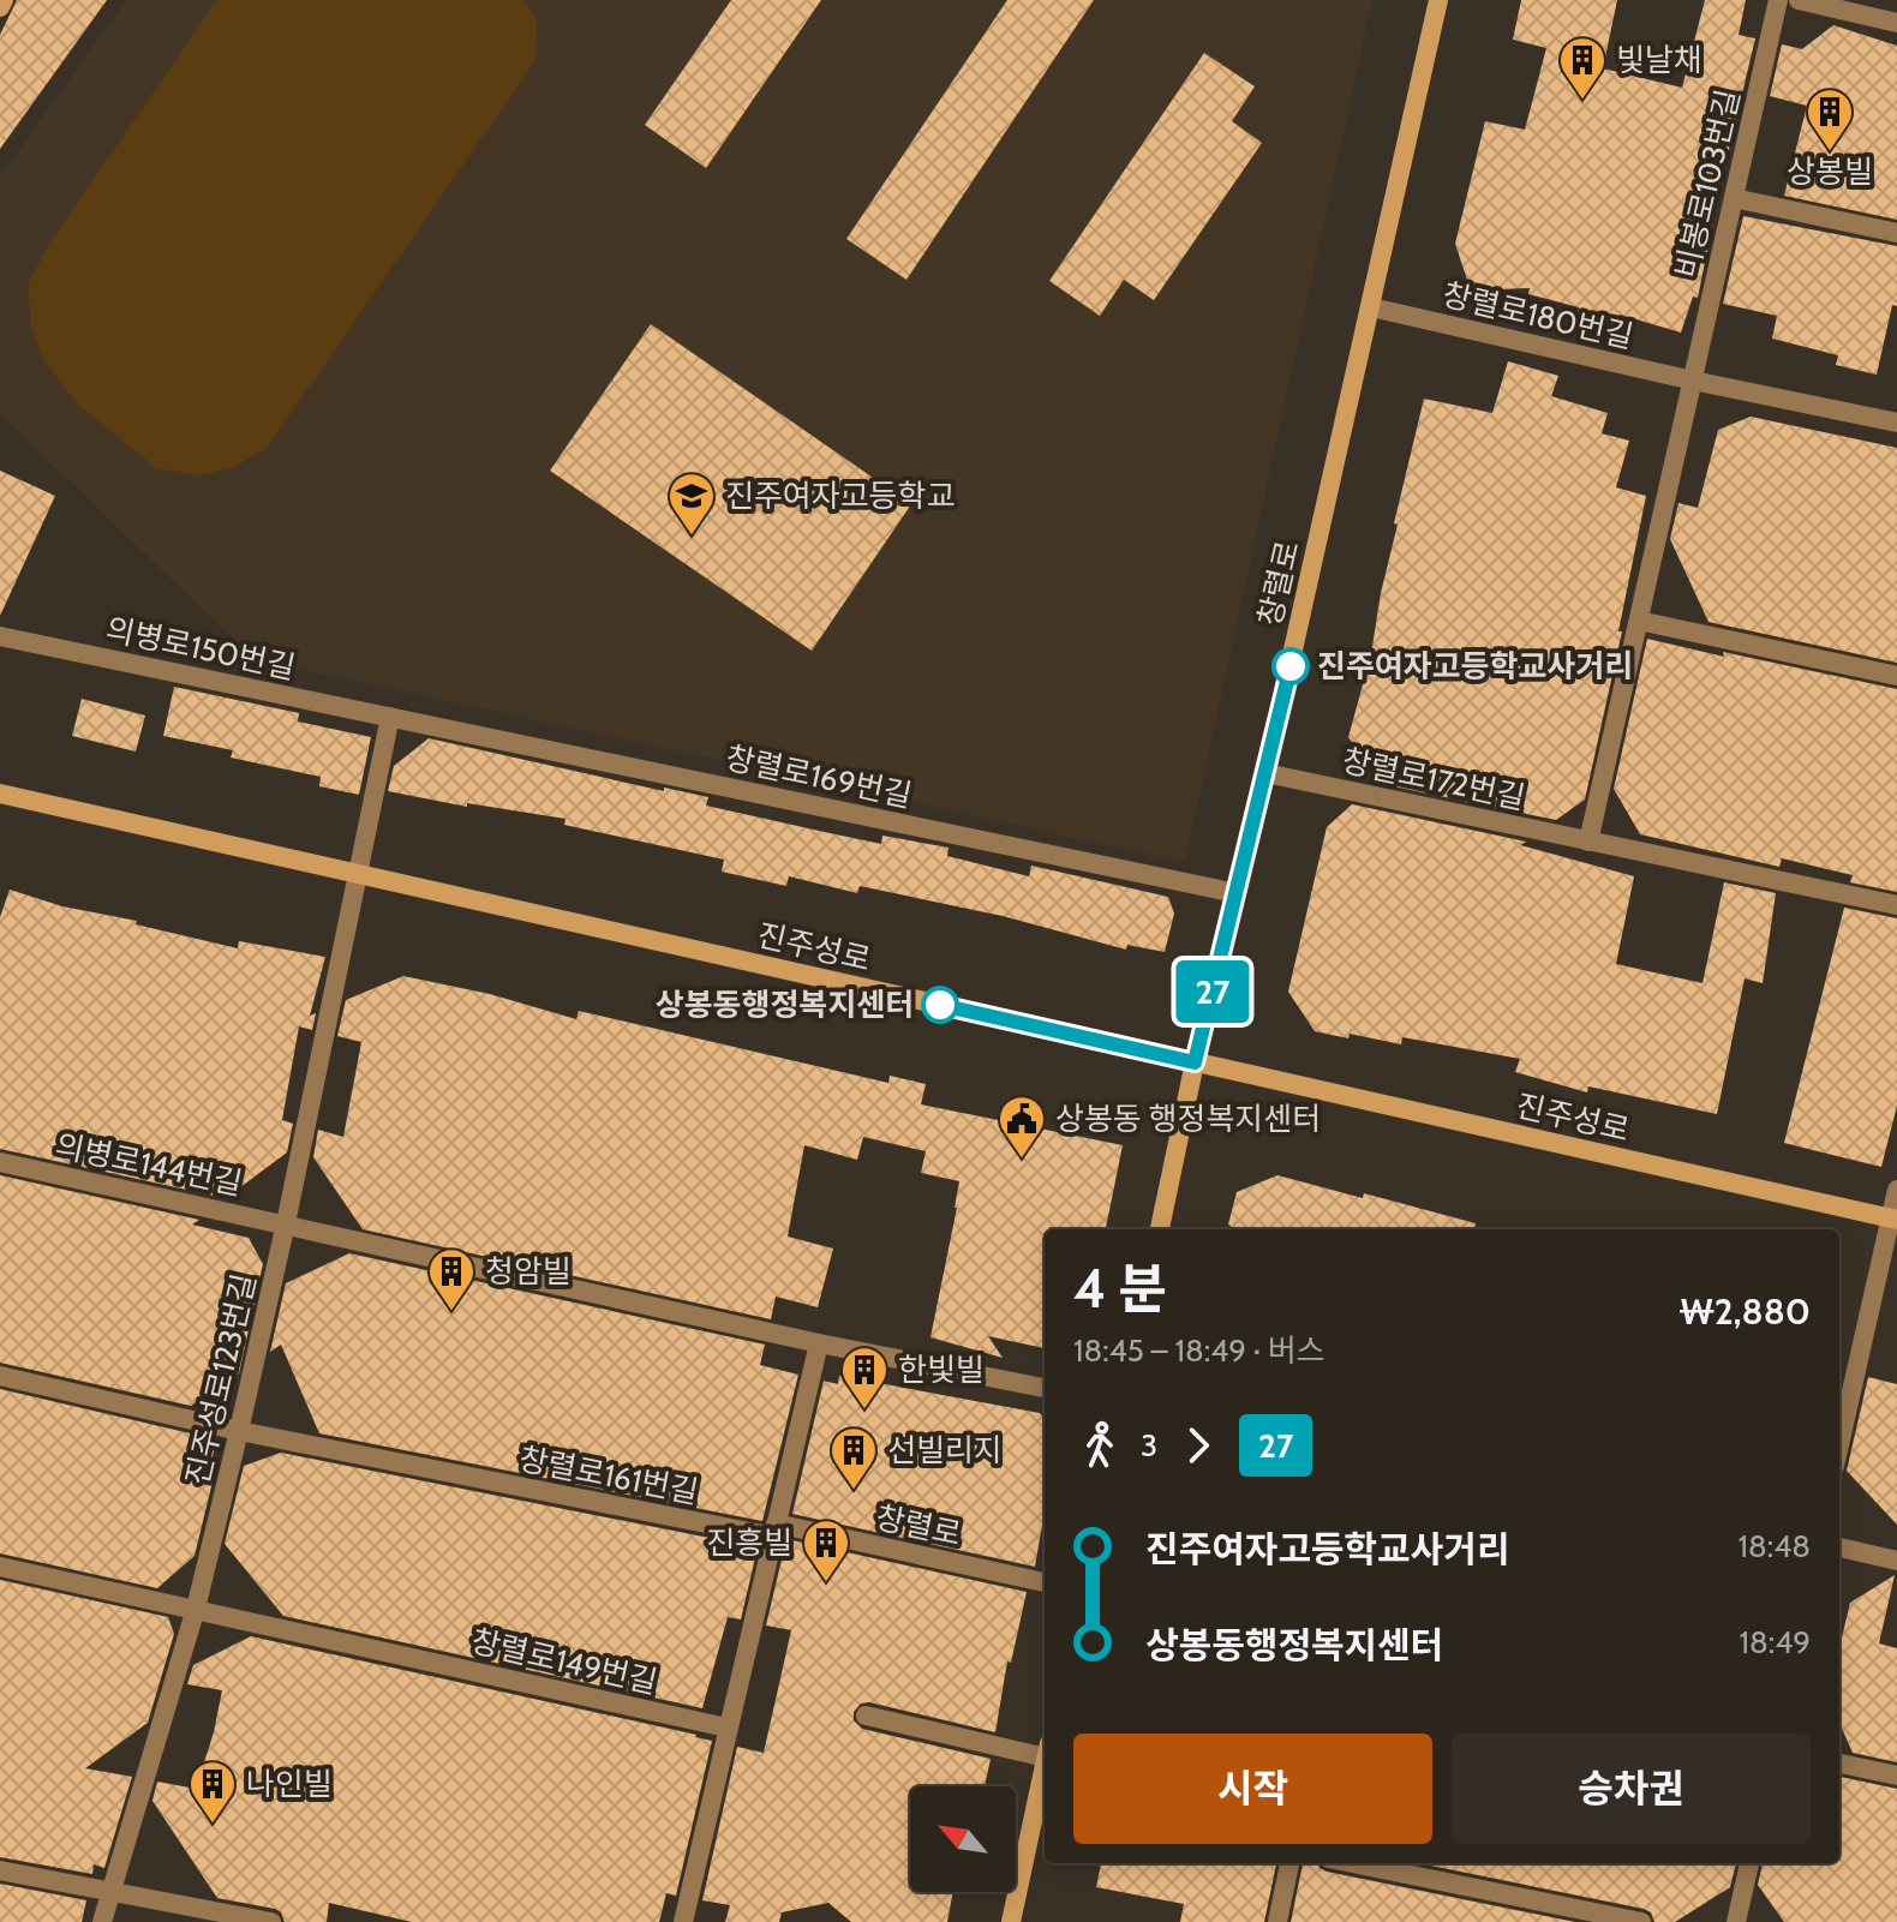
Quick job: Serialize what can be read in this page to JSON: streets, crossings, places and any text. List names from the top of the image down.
{
  "streets": {
    "main road": ["창렬로", "진주성로"],
    "street": [
      "비봉로103번길",
      "창렬로180번길",
      "의병로150번길",
      "창렬로169번길",
      "창렬로172번길",
      "의병로144번길",
      "진주성로123번길",
      "창렬로161번길",
      "창렬로149번길"
    ]
  },
  "crossings": [
    ["비봉로103번길", "창렬로180번길"],
    ["창렬로180번길", "창렬로"],
    ["창렬로", "창렬로169번길"],
    ["창렬로", "창렬로172번길"],
    ["창렬로", "진주성로"],
    ["창렬로", "창렬로161번길"],
    ["의병로150번길", "창렬로169번길"],
    ["의병로150번길", "진주성로123번길"],
    ["창렬로169번길", "진주성로123번길"],
    ["진주성로", "진주성로123번길"],
    ["의병로144번길", "진주성로123번길"],
    ["진주성로123번길", "창렬로161번길"],
    ["진주성로123번길", "창렬로149번길"]
  ],
  "places": {
    "building": [
      "빛날채",
      "상봉빌",
      "청암빌",
      "한빛빌",
      "선빌리지",
      "진흥빌",
      "나인빌"
    ],
    "school or university": ["진주여자고등학교"],
    "other": ["진주여자고등학교사거리", "상봉동행정복지센터"],
    "public building": ["상봉동 행정복지센터"]
  },
  "lines": ["bus line 27"],
  "north": "top left",
  "page": {
    "on_map": "27",
    "heading": ["4 분", "18:45 – 18:49 · 버스", "₩2,880"],
    "legs": ["3", "27"],
    "list": [
      {
        "name": "진주여자고등학교사거리",
        "value": "18:48"
      },
      {
        "name": "상봉동행정복지센터",
        "value": "18:49"
      }
    ],
    "buttons": ["시작", "승차권"]
  }
}
